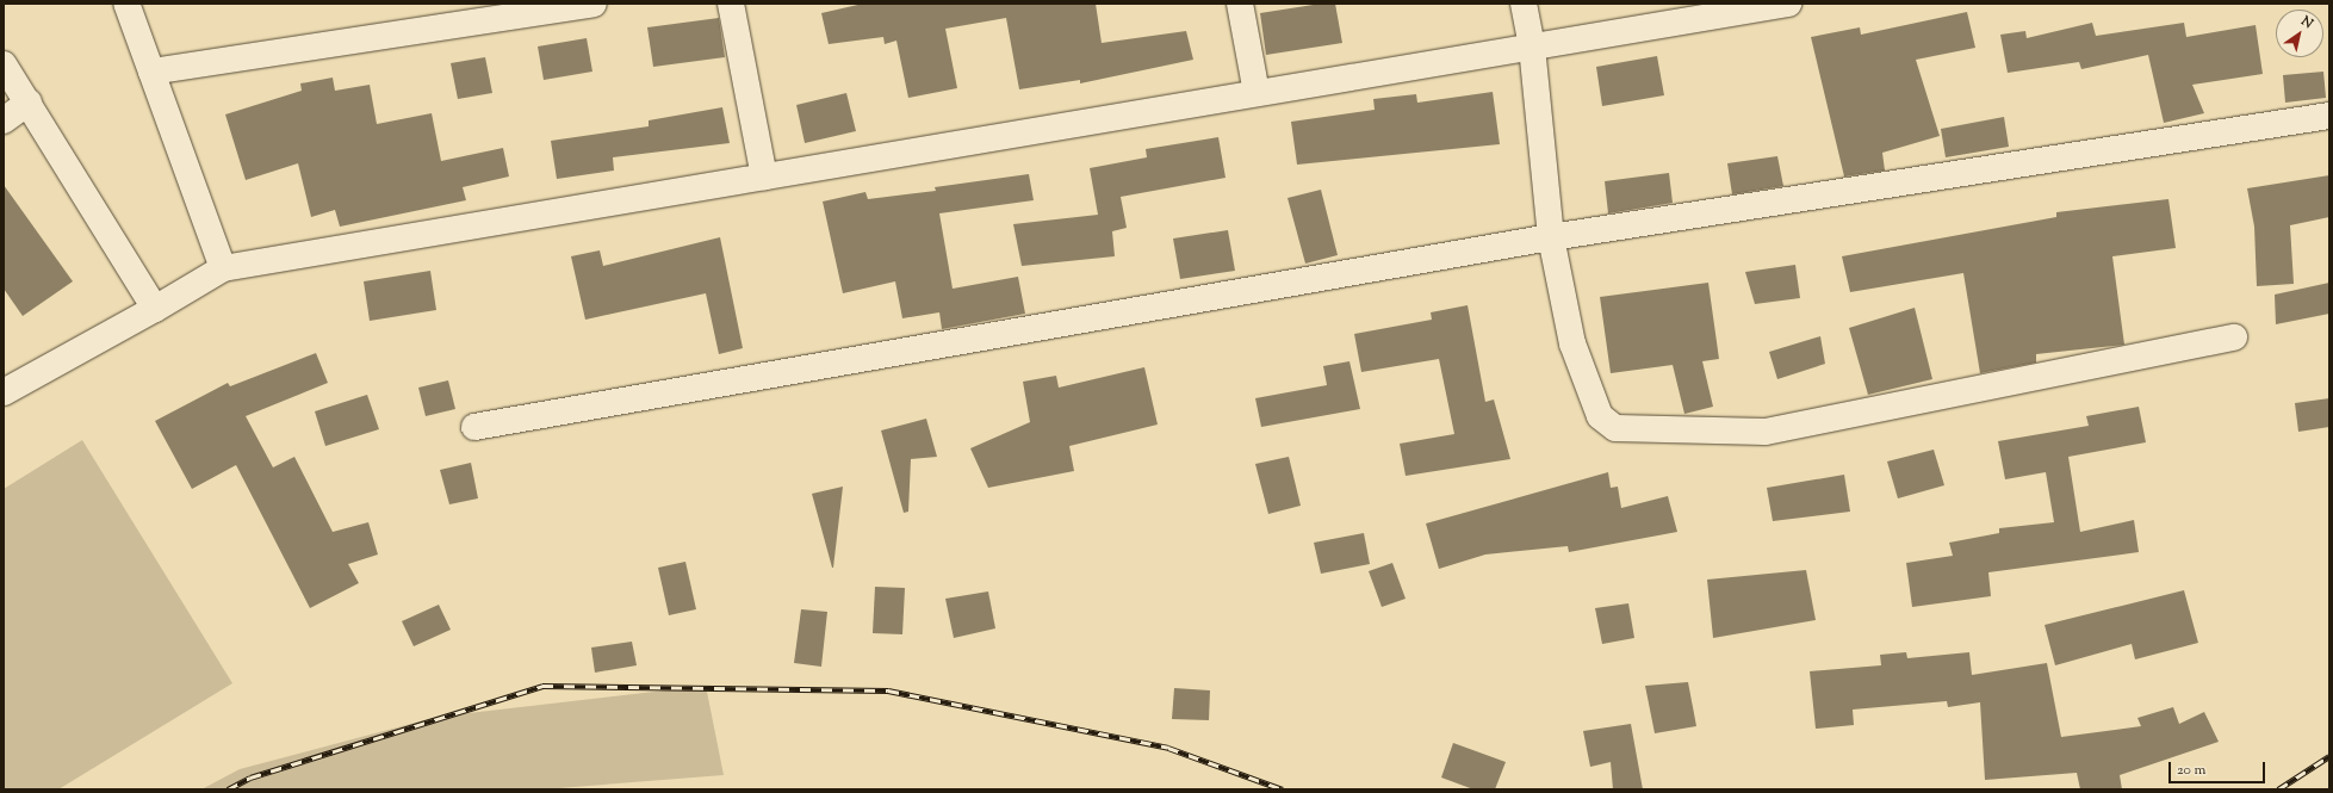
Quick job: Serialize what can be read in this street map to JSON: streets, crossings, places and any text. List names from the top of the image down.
{
  "scale_bar": "20 m",
  "north": "top right"
}
